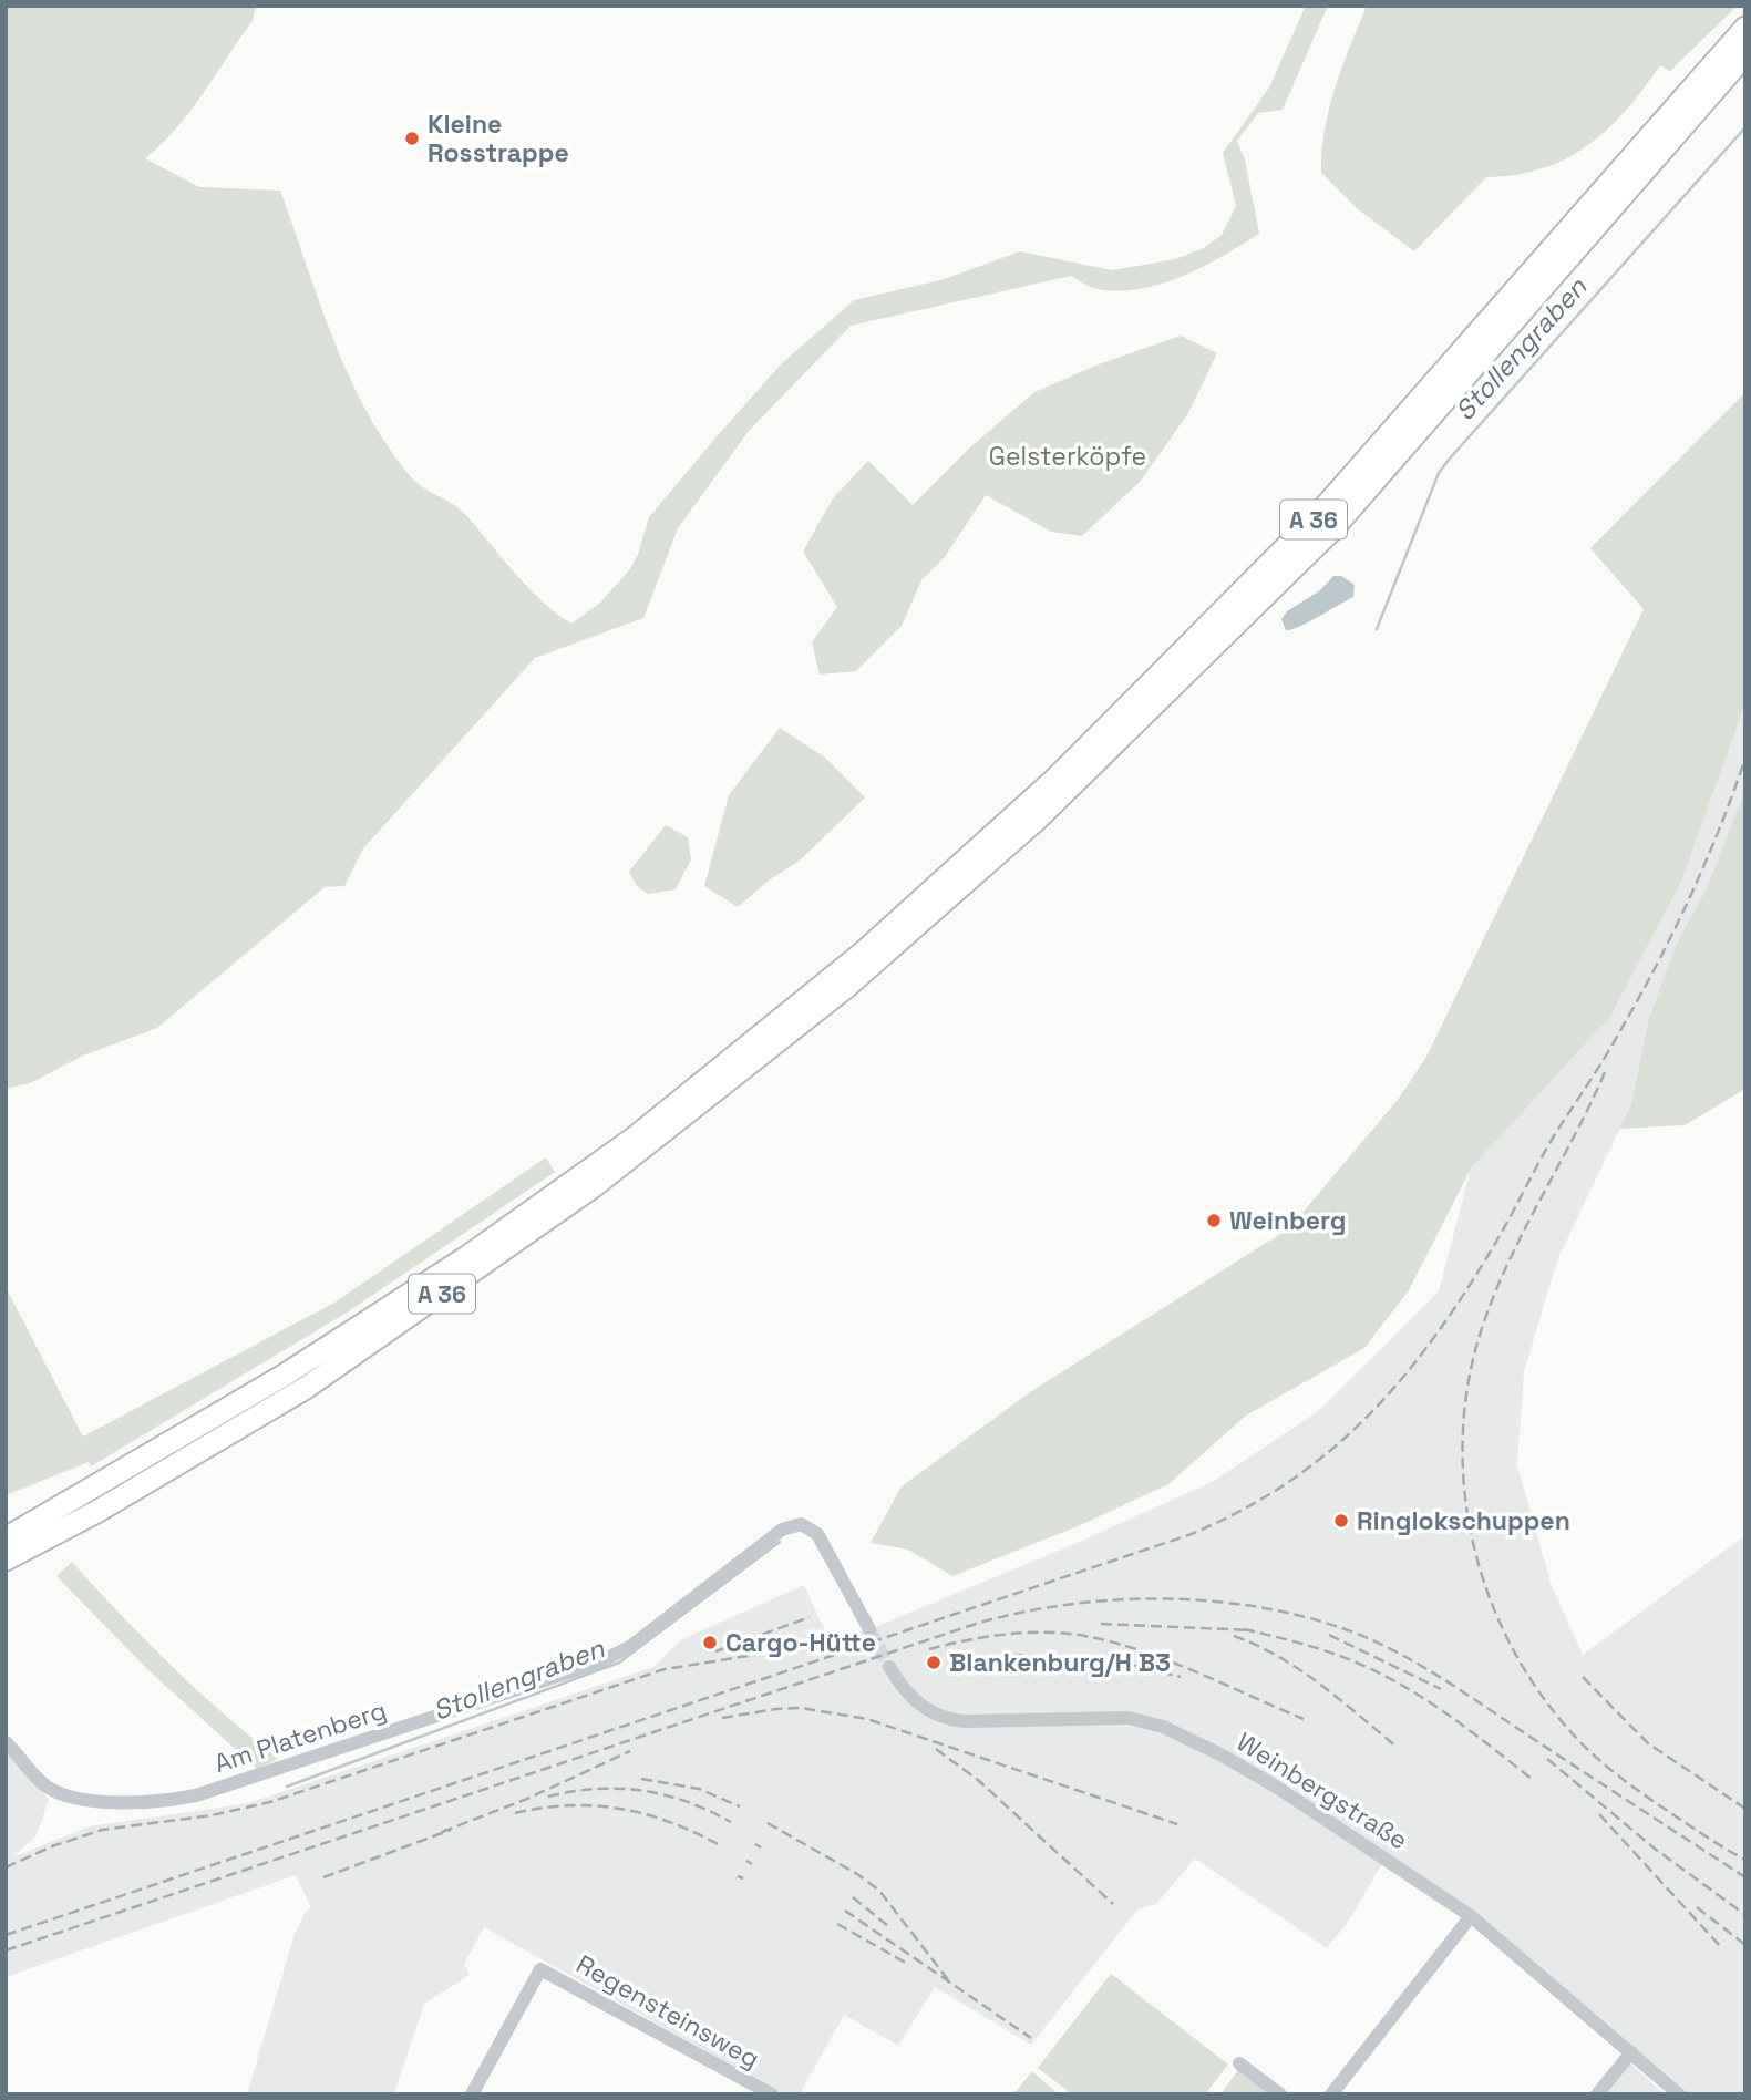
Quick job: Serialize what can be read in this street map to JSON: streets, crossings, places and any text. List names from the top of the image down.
{
  "streets": {
    "highway": ["A 36"],
    "street": ["Am Platenberg", "Weinbergstraße", "Regensteinsweg"]
  },
  "water": ["Stollengraben"],
  "parks": ["Gelsterköpfe"],
  "places": [
    "Kleine Rosstrappe",
    "Weinberg",
    "Ringlokschuppen",
    "Cargo-Hütte",
    "Blankenburg/H B3"
  ]
}
